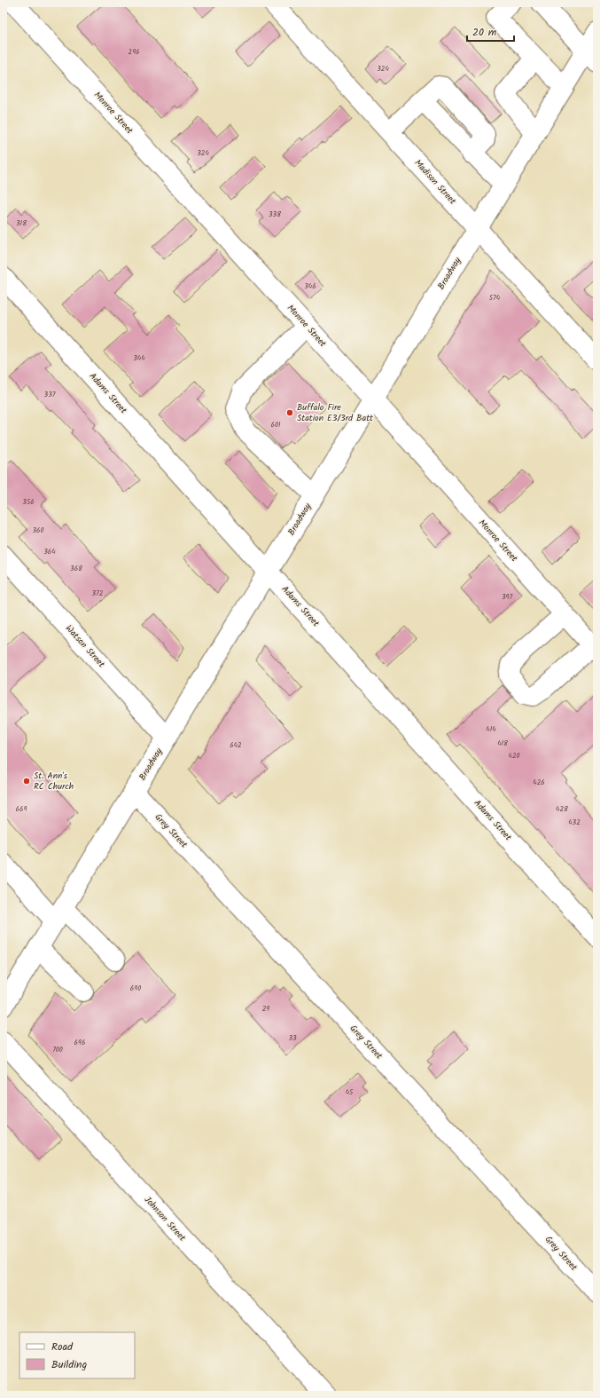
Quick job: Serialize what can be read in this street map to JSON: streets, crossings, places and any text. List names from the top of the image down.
{
  "streets": {
    "street": [
      "Monroe Street",
      "Madison Street",
      "Broadway",
      "Adams Street",
      "Watson Street",
      "Grey Street",
      "Johnson Street"
    ]
  },
  "crossings": [
    ["Monroe Street", "Broadway"],
    ["Madison Street", "Broadway"],
    ["Broadway", "Adams Street"],
    ["Broadway", "Watson Street"],
    ["Broadway", "Grey Street"]
  ],
  "places": ["Buffalo Fire Station E3/3rd Batt", "St. Ann's RC Church"],
  "house_numbers": [
    "296",
    "324",
    "324",
    "338",
    "318",
    "346",
    "574",
    "344",
    "337",
    "601",
    "356",
    "360",
    "364",
    "368",
    "372",
    "397",
    "414",
    "418",
    "642",
    "420",
    "426",
    "669",
    "428",
    "432",
    "690",
    "29",
    "33",
    "696",
    "700",
    "45"
  ],
  "legend": ["Road", "Building"],
  "scale_bar": "20 m"
}
